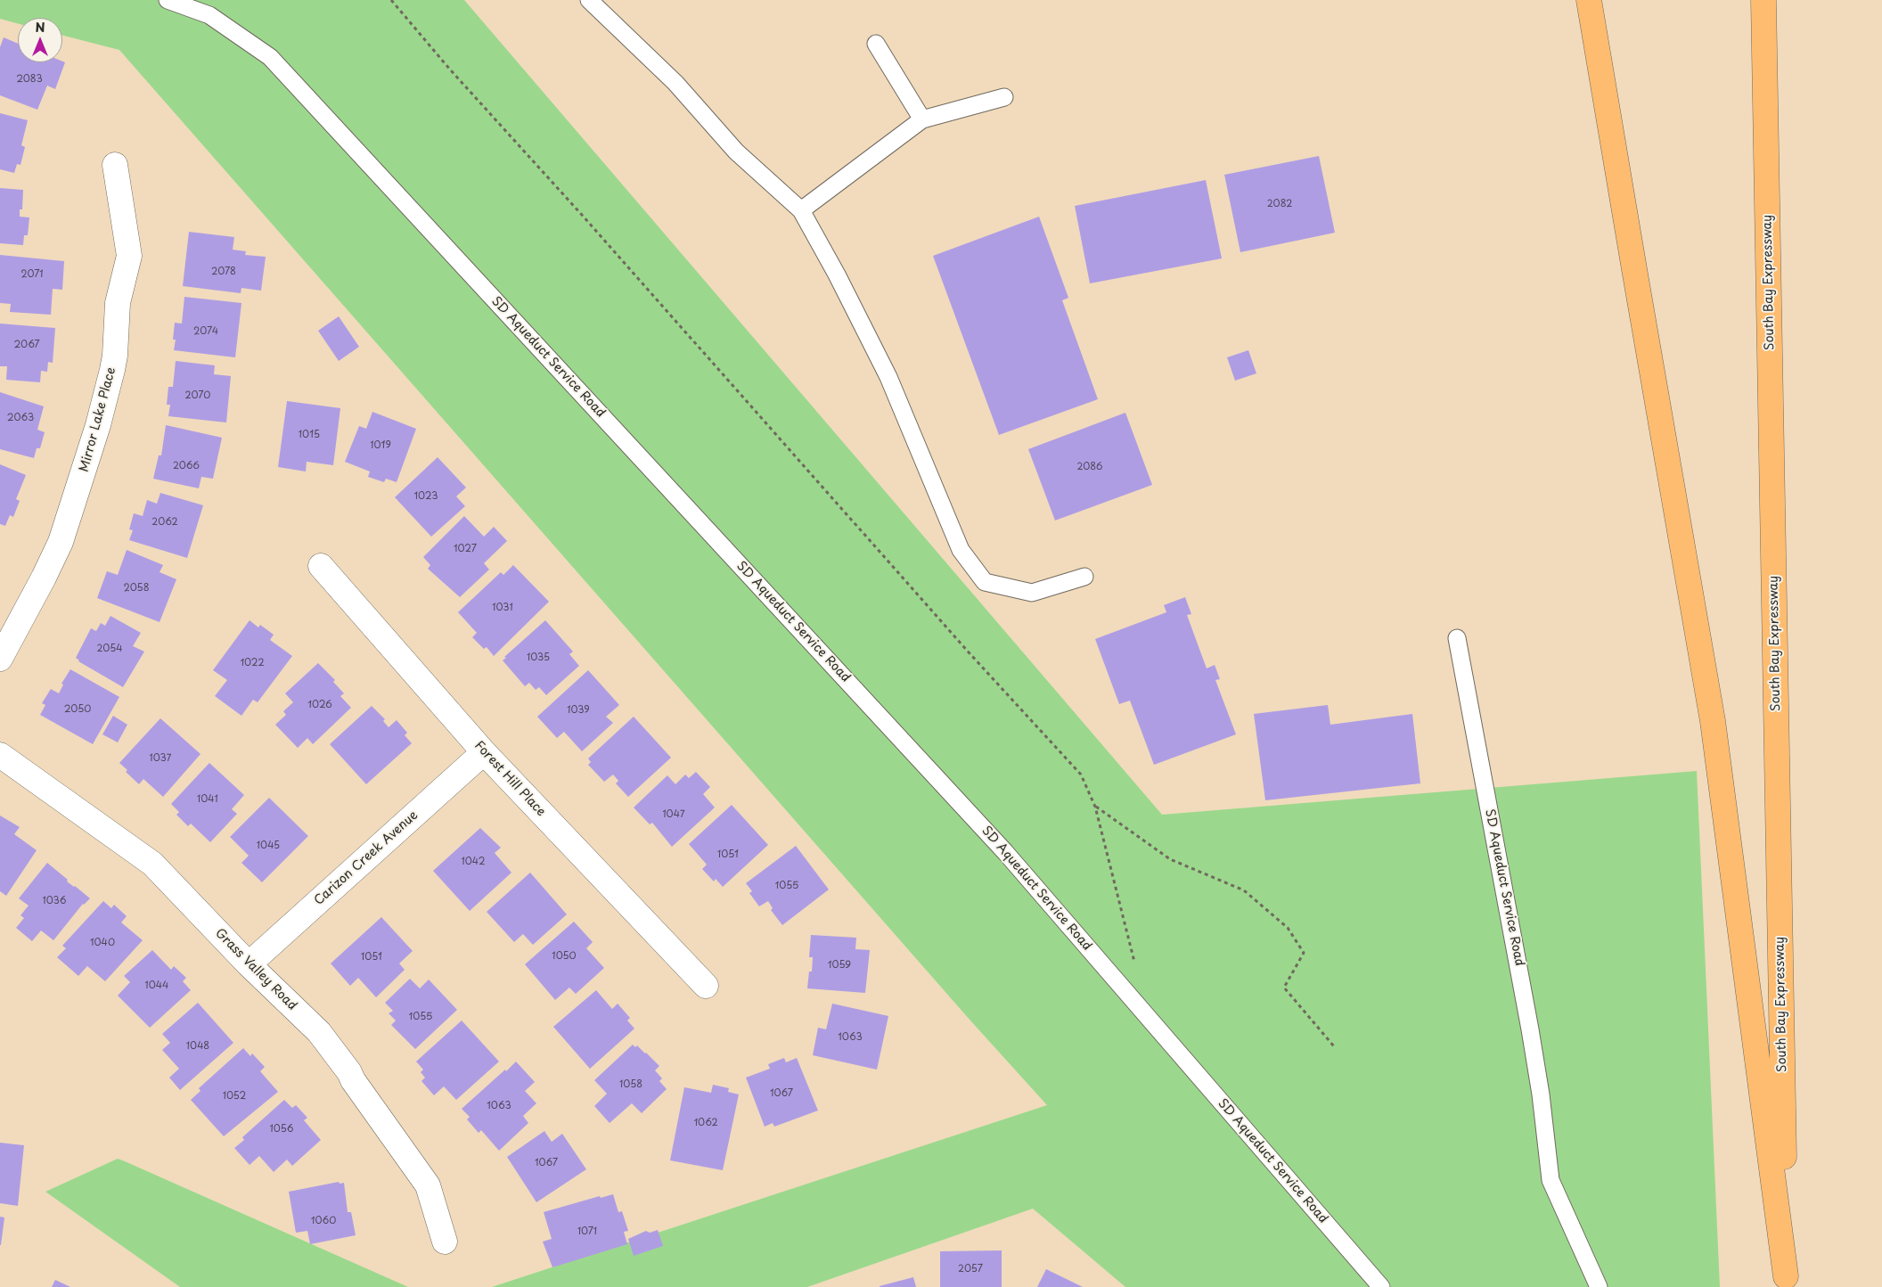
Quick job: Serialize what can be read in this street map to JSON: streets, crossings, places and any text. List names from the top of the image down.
{
  "streets": {
    "highway": ["South Bay Expressway"],
    "street": [
      "Mirror Lake Place",
      "Forest Hill Place",
      "Carizon Creek Avenue",
      "Grass Valley Road"
    ],
    "lane": ["SD Aqueduct Service Road"]
  },
  "crossings": [
    ["Forest Hill Place", "Carizon Creek Avenue"],
    ["Carizon Creek Avenue", "Grass Valley Road"]
  ],
  "house_numbers": [
    "2083",
    "2082",
    "2078",
    "2071",
    "2074",
    "2067",
    "2070",
    "2063",
    "1015",
    "1019",
    "2066",
    "2086",
    "1023",
    "2062",
    "1027",
    "2058",
    "1031",
    "2054",
    "1035",
    "1022",
    "1026",
    "2050",
    "1039",
    "1037",
    "1041",
    "1047",
    "1045",
    "1051",
    "1042",
    "1055",
    "1036",
    "1040",
    "1050",
    "1051",
    "1059",
    "1044",
    "1055",
    "1063",
    "1048",
    "1058",
    "1067",
    "1052",
    "1063",
    "1062",
    "1056",
    "1067",
    "1060",
    "1071",
    "2057"
  ],
  "north": "top"
}
